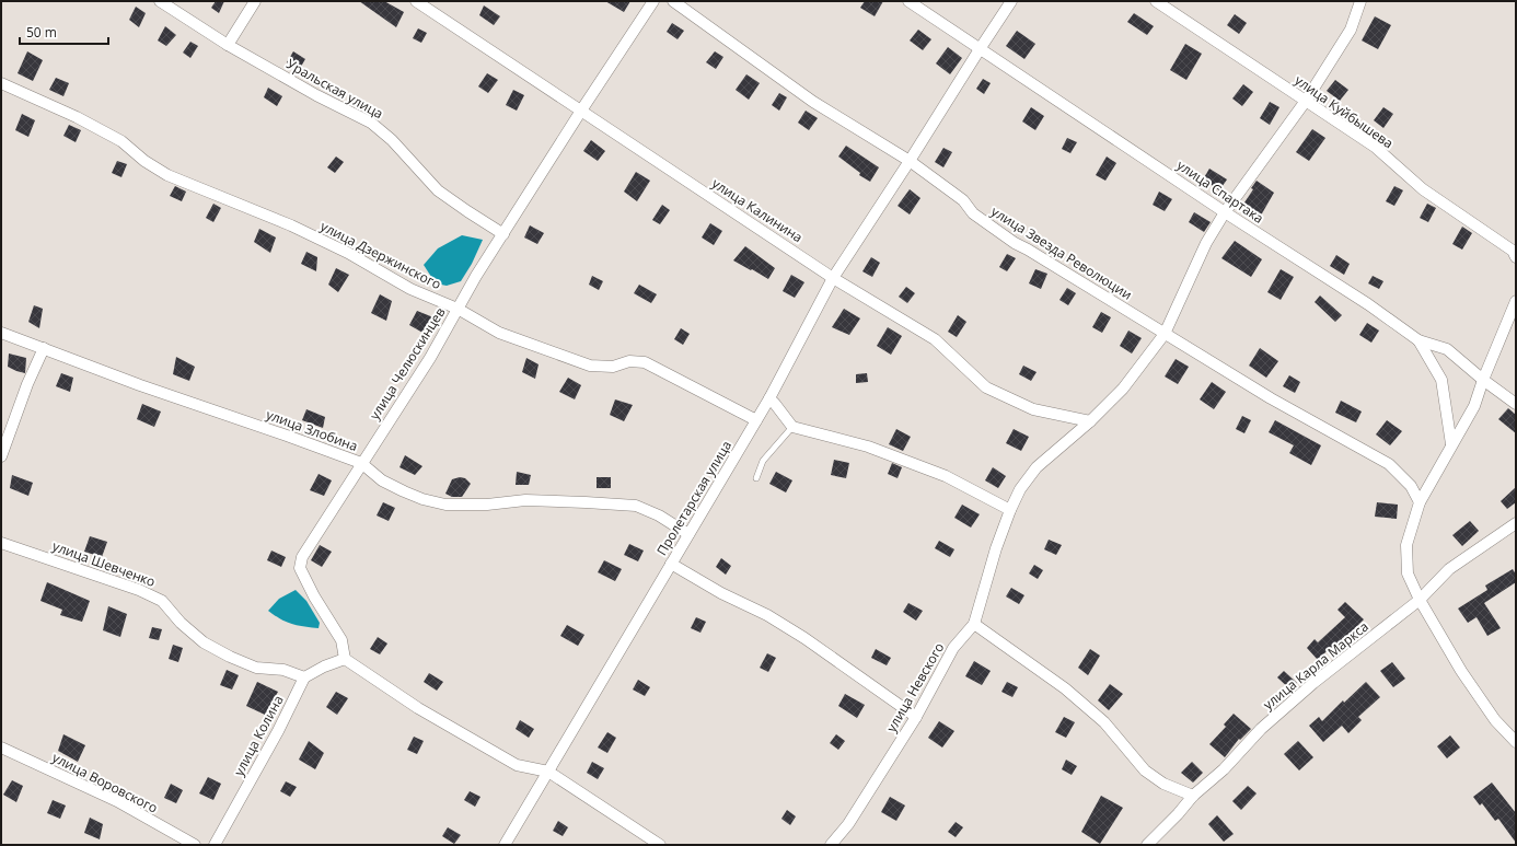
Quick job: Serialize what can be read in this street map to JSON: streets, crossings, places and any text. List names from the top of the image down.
{
  "streets": {
    "street": [
      "Уральская улица",
      "улица Куйбышева",
      "улица Спартака",
      "улица Калинина",
      "улица Звезда Революции",
      "улица Дзержинского",
      "улица Челюскинцев",
      "улица Злобина",
      "Пролетарская улица",
      "улица Шевченко",
      "улица Карла Маркса",
      "улица Невского",
      "улица Колина",
      "улица Воровского"
    ]
  },
  "crossings": [
    ["Уральская улица", "улица Челюскинцев"],
    ["улица Куйбышева", "улица Невского"],
    ["улица Спартака", "Пролетарская улица"],
    ["улица Спартака", "улица Невского"],
    ["улица Калинина", "улица Челюскинцев"],
    ["улица Калинина", "Пролетарская улица"],
    ["улица Калинина", "улица Невского"],
    ["улица Звезда Революции", "Пролетарская улица"],
    ["улица Звезда Революции", "улица Невского"],
    ["улица Дзержинского", "улица Челюскинцев"],
    ["улица Дзержинского", "Пролетарская улица"],
    ["улица Челюскинцев", "улица Злобина"],
    ["улица Злобина", "Пролетарская улица"],
    ["улица Шевченко", "улица Колина"]
  ],
  "scale_bar": "50 m"
}
